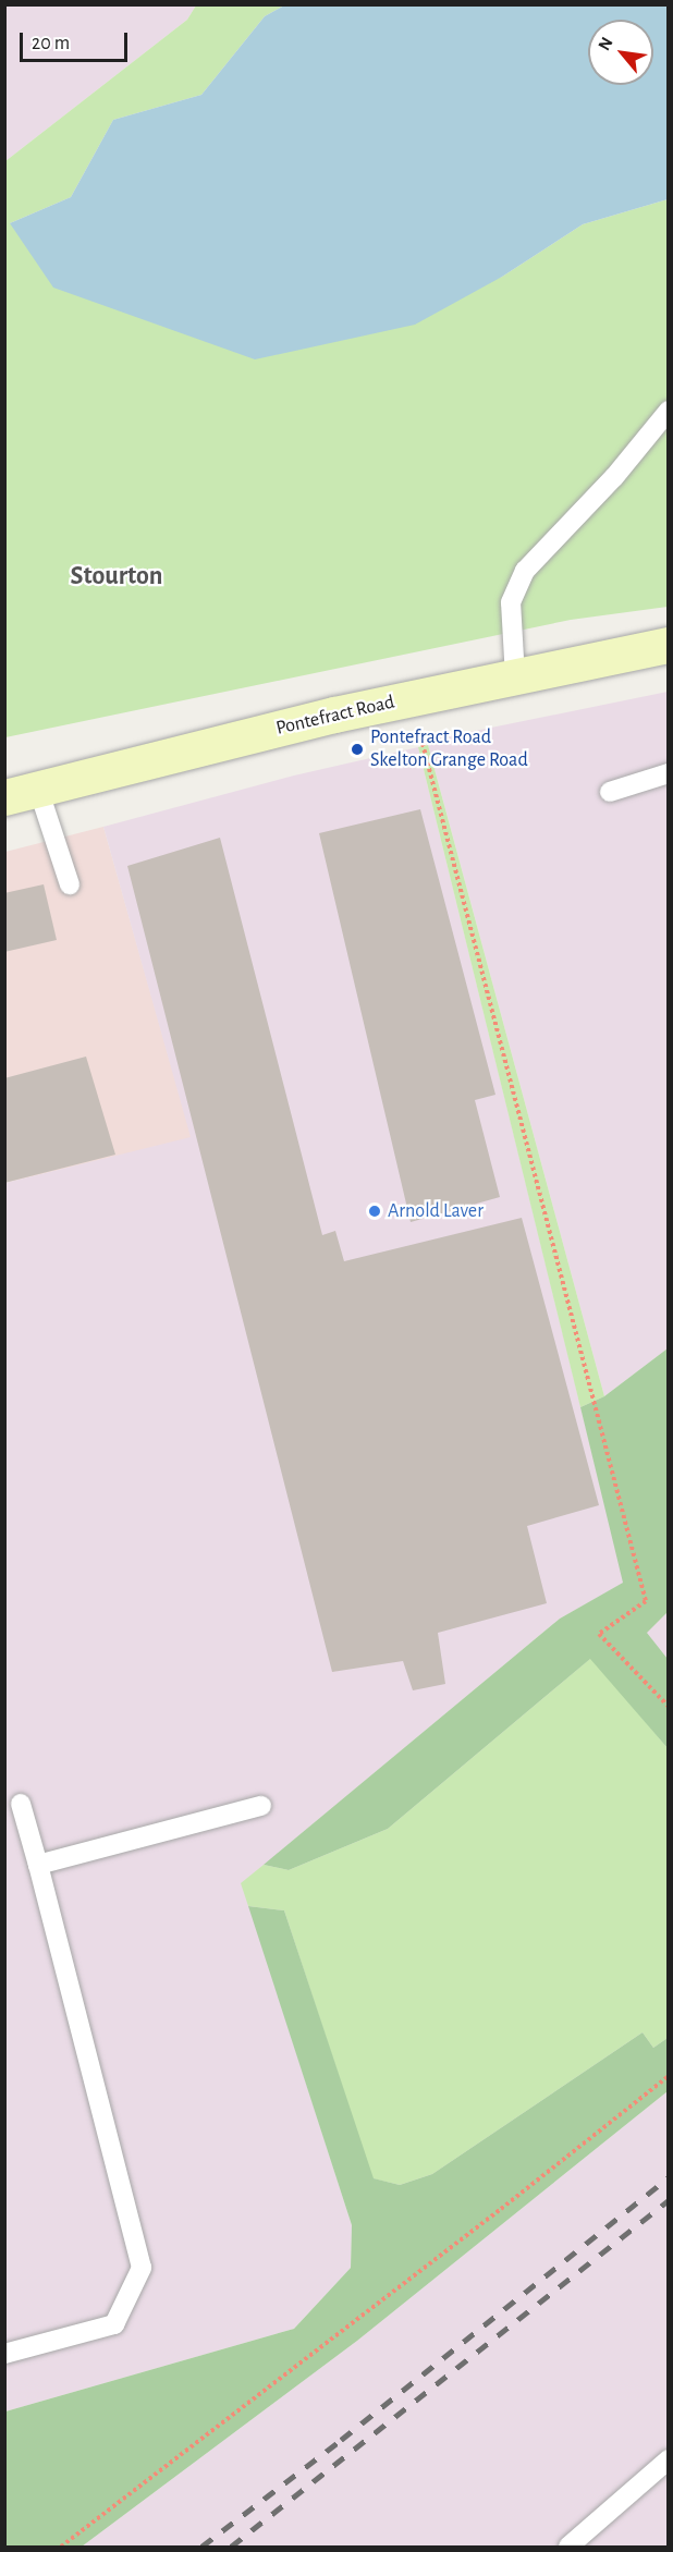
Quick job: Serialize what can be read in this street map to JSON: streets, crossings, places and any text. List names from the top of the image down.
{
  "streets": {
    "main road": ["Pontefract Road"]
  },
  "districts": ["Stourton"],
  "places": ["Pontefract Road Skelton Grange Road", "Arnold Laver"],
  "scale_bar": "20 m",
  "north": "top left"
}
